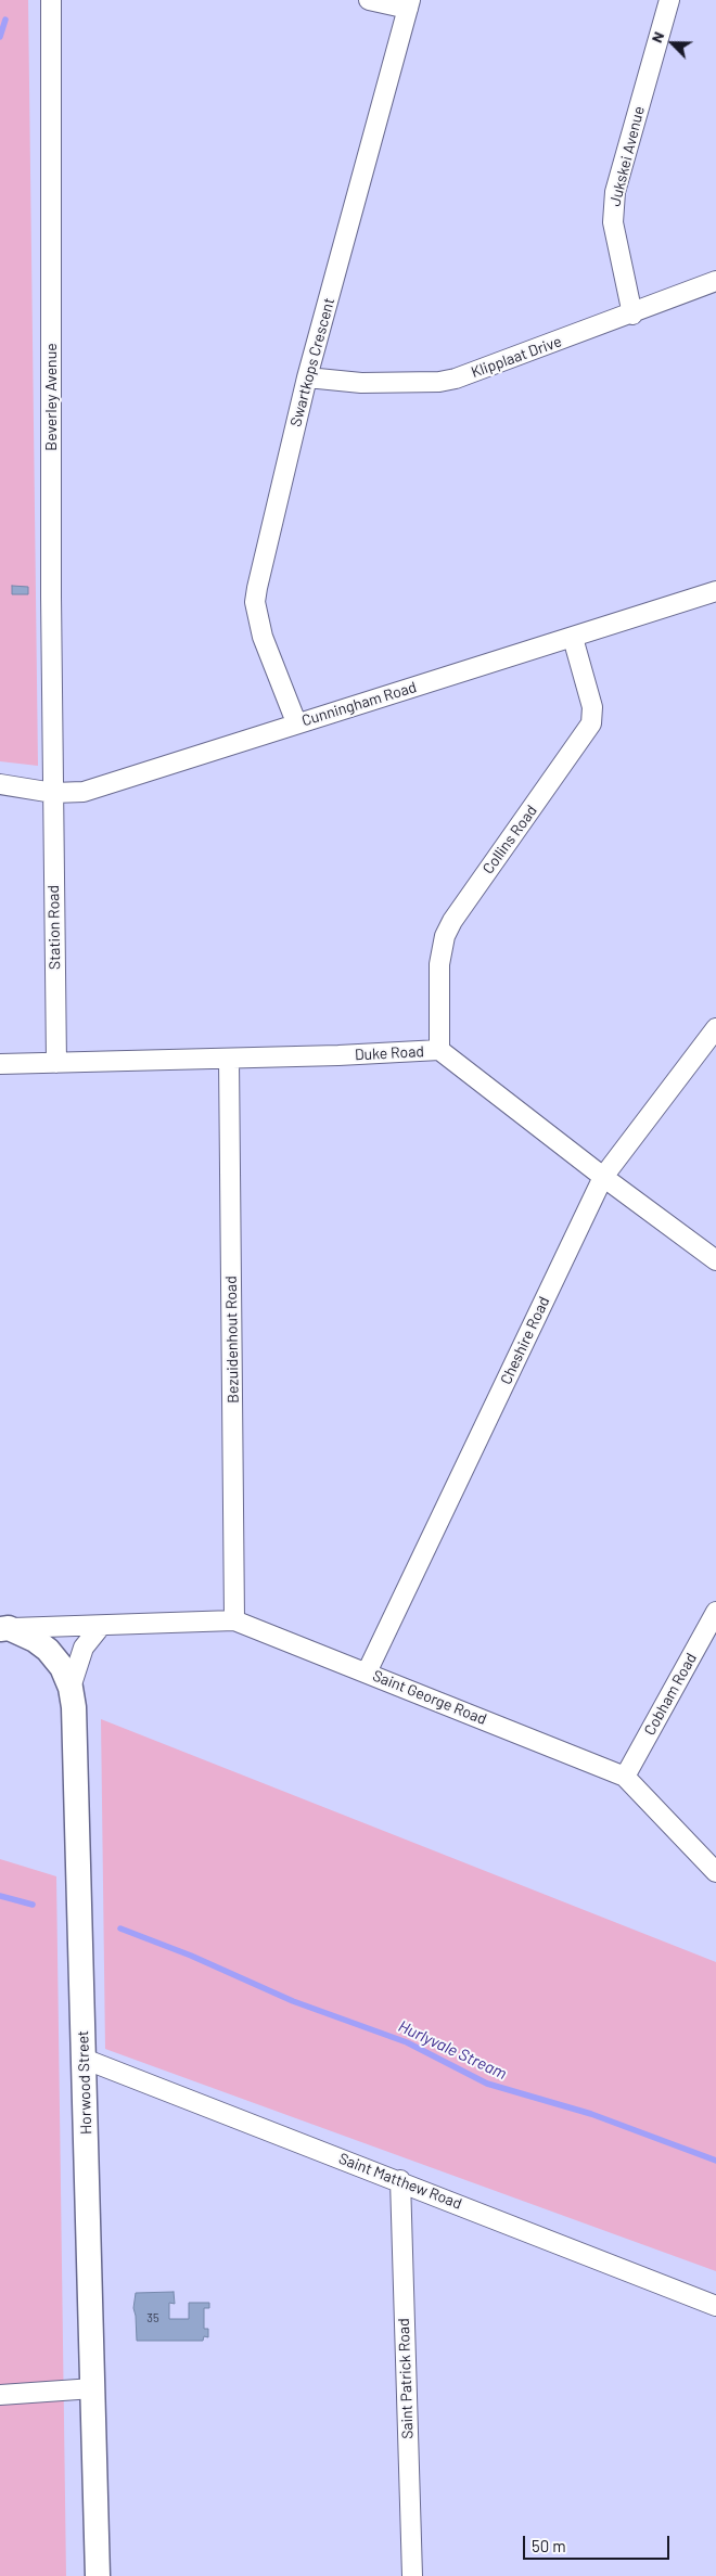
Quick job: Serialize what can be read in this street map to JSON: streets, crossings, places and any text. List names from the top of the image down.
{
  "streets": {
    "main road": ["Horwood Street"],
    "street": [
      "Jukskei Avenue",
      "Klipplaat Drive",
      "Swartkops Crescent",
      "Beverley Avenue",
      "Cunningham Road",
      "Collins Road",
      "Station Road",
      "Duke Road",
      "Bezuidenhout Road",
      "Cheshire Road",
      "Cobham Road",
      "Saint George Road",
      "Saint Matthew Road",
      "Saint Patrick Road"
    ]
  },
  "crossings": [
    ["Jukskei Avenue", "Klipplaat Drive"],
    ["Klipplaat Drive", "Swartkops Crescent"],
    ["Swartkops Crescent", "Cunningham Road"],
    ["Beverley Avenue", "Cunningham Road"],
    ["Beverley Avenue", "Station Road"],
    ["Cunningham Road", "Collins Road"],
    ["Cunningham Road", "Station Road"],
    ["Collins Road", "Duke Road"],
    ["Station Road", "Duke Road"],
    ["Duke Road", "Bezuidenhout Road"],
    ["Duke Road", "Cheshire Road"],
    ["Bezuidenhout Road", "Saint George Road"],
    ["Cheshire Road", "Saint George Road"],
    ["Cobham Road", "Saint George Road"],
    ["Saint George Road", "Horwood Street"],
    ["Horwood Street", "Saint Matthew Road"],
    ["Saint Matthew Road", "Saint Patrick Road"]
  ],
  "water": ["Hurlyvale Stream"],
  "house_numbers": ["35"],
  "scale_bar": "50 m",
  "north": "top left"
}
